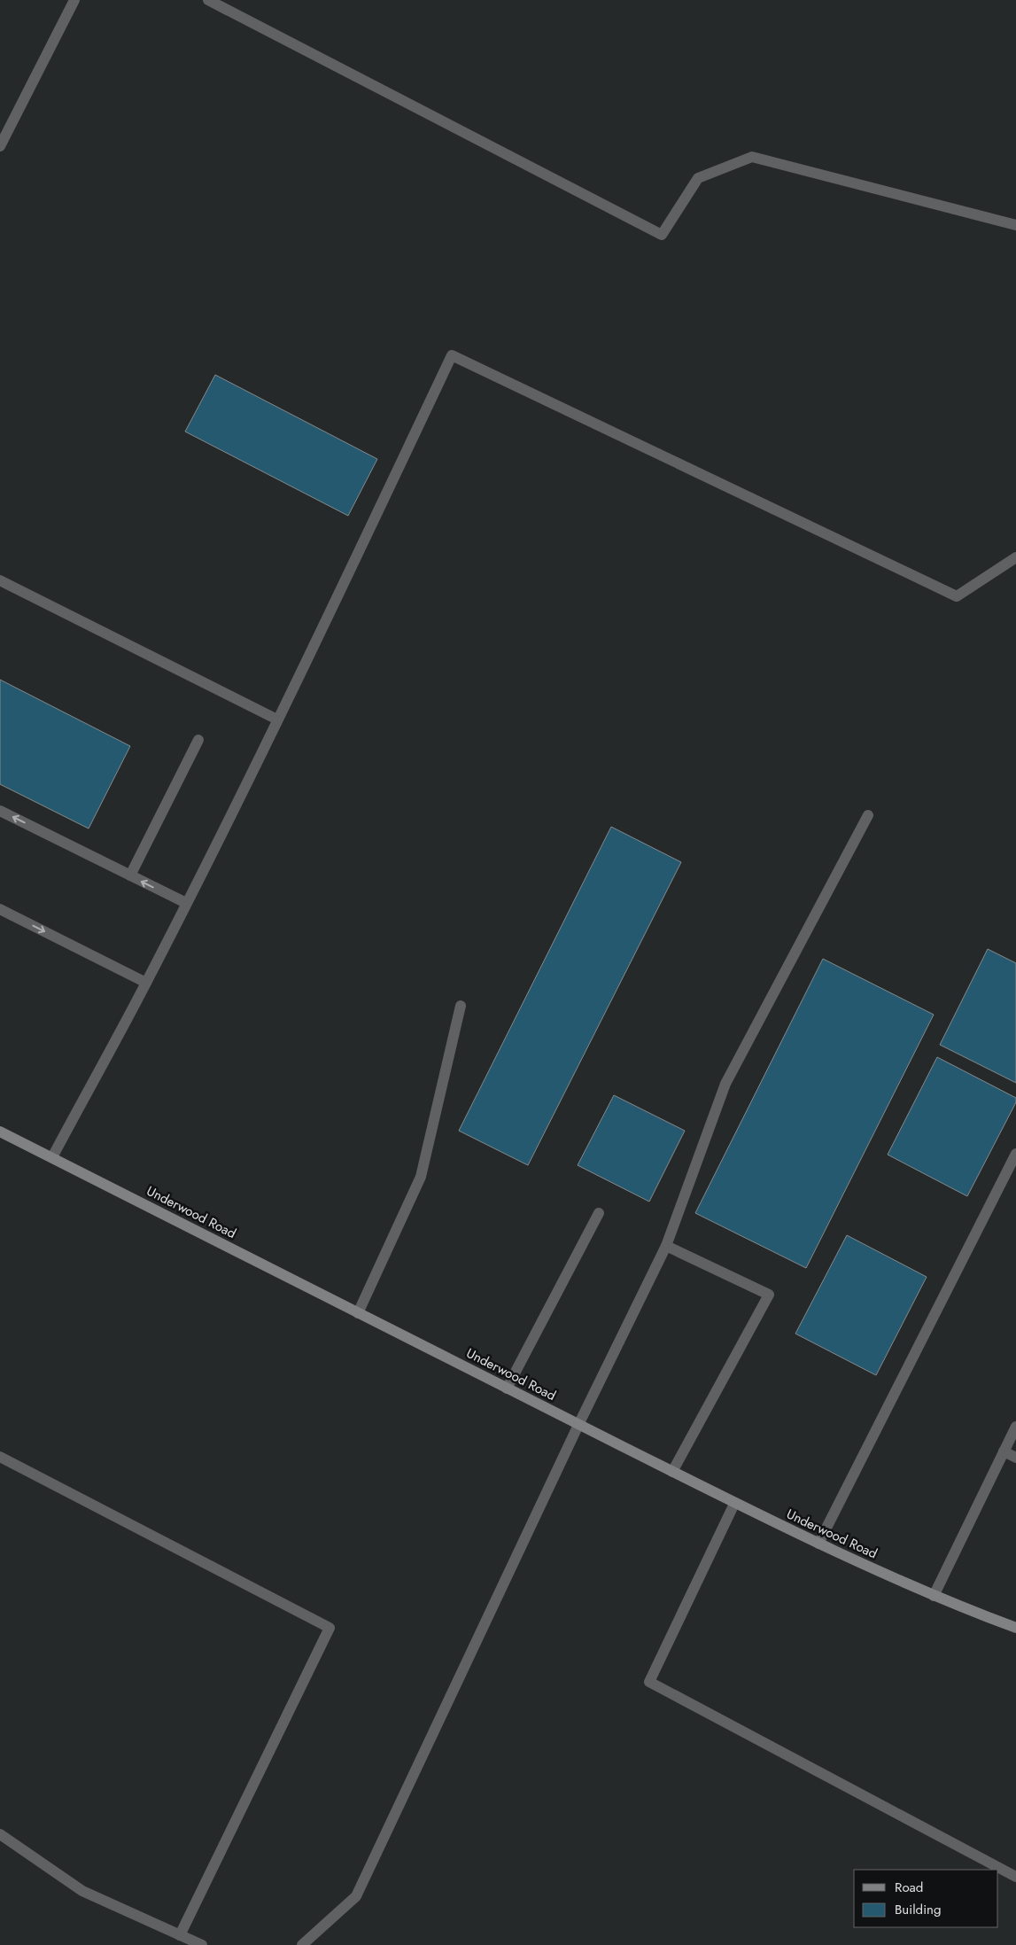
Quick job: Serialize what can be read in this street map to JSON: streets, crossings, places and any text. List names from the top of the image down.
{
  "streets": {
    "main road": ["Underwood Road"]
  },
  "legend": ["Road", "Building"]
}
